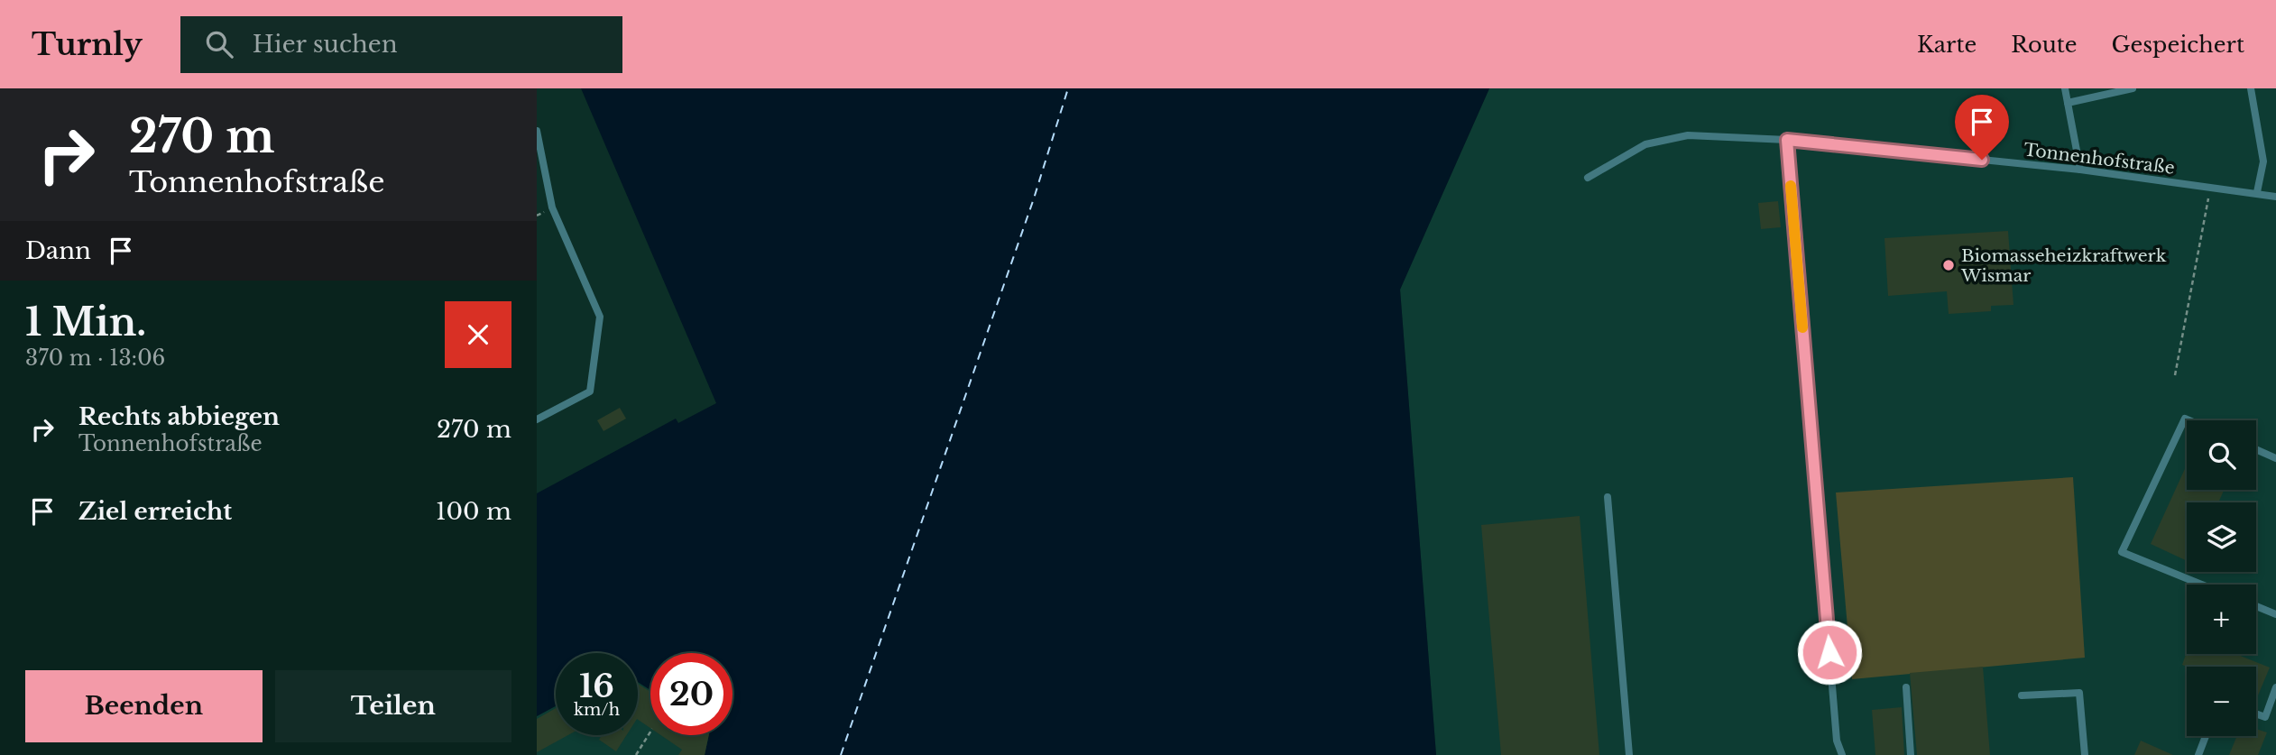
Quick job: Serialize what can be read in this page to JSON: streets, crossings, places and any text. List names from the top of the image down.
{
  "streets": {
    "lane": ["Tonnenhofstraße"]
  },
  "places": ["Biomasseheizkraftwerk Wismar"],
  "page": {
    "header": "Turnly",
    "search": "Hier suchen",
    "nav": ["Karte", "Route", "Gespeichert"],
    "turn": ["270 m", "Tonnenhofstraße"],
    "then": "Dann",
    "heading": ["1 Min.", "370 m · 13:06"],
    "list": [
      {
        "name": "Rechts abbiegen",
        "note": "Tonnenhofstraße",
        "value": "270 m"
      },
      {
        "name": "Ziel erreicht",
        "value": "100 m"
      }
    ],
    "map_buttons": ["+", "−"],
    "speed": "16 km/h",
    "limit": "20",
    "buttons": ["Beenden", "Teilen"]
  }
}
